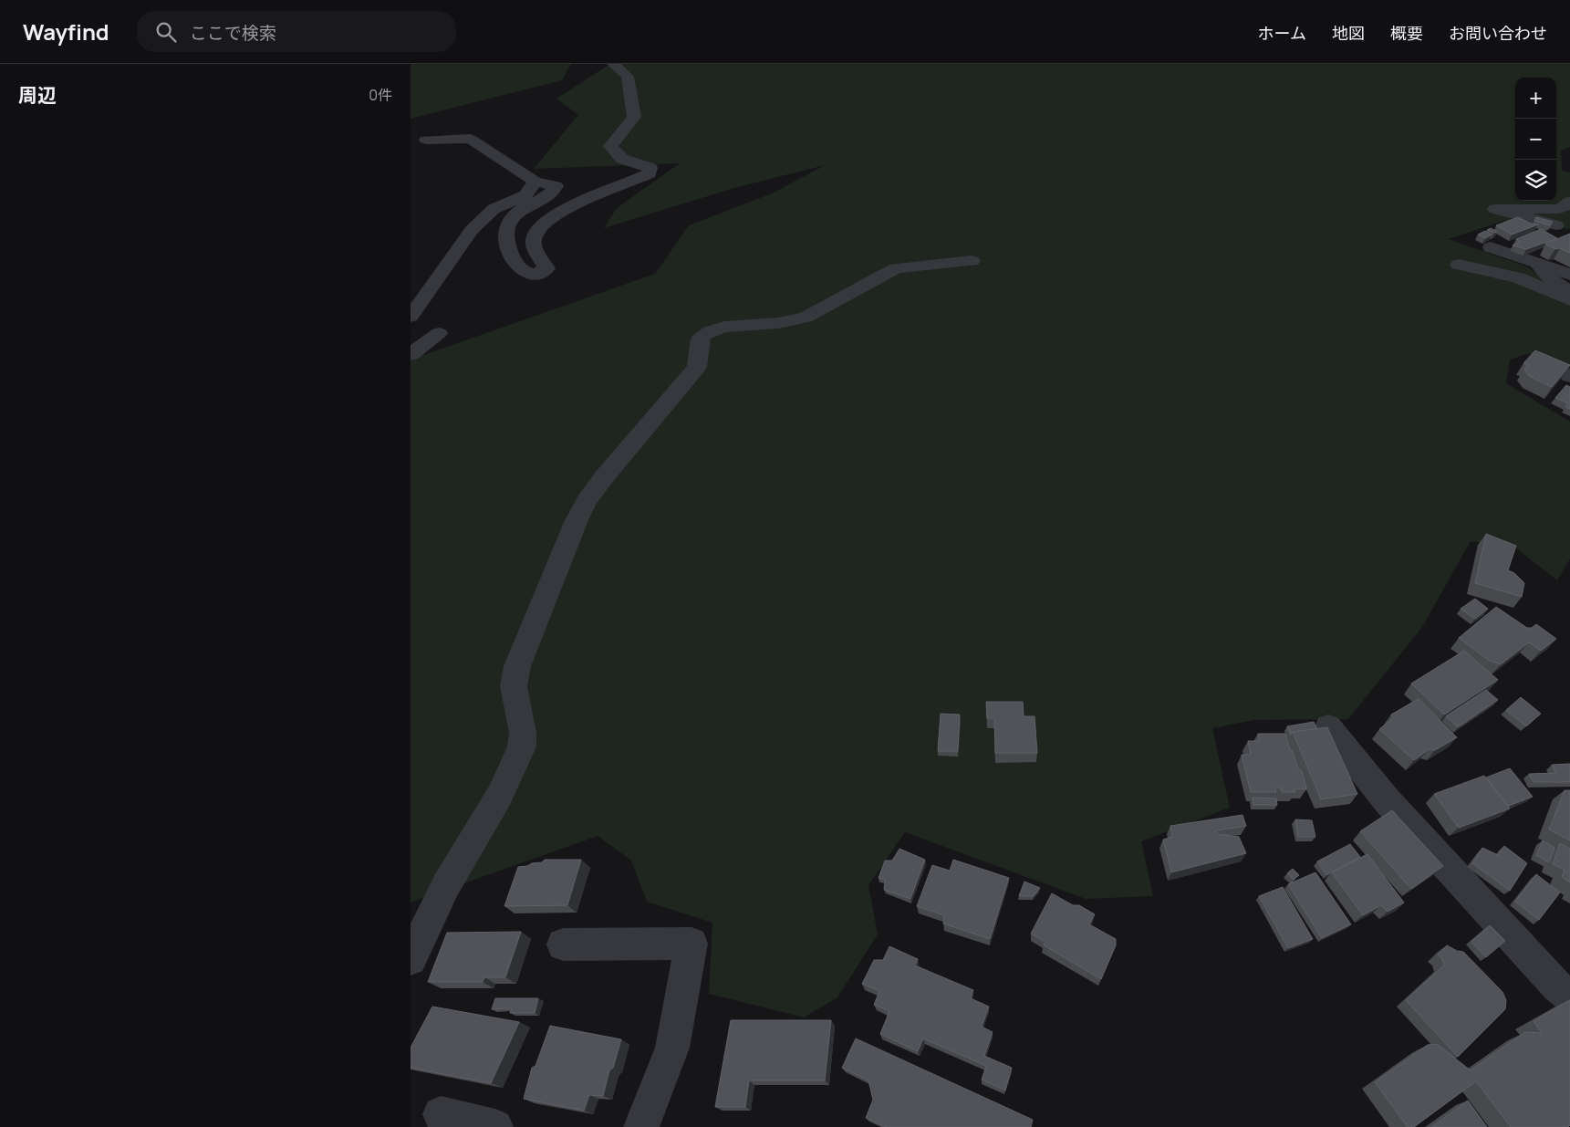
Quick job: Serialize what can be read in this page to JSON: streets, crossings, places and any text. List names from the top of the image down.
{
  "page": {
    "header": "Wayfind",
    "search": "ここで検索",
    "nav": [
      "ホーム",
      "地図",
      "概要",
      "お問い合わせ"
    ],
    "heading": ["周辺", "0件"],
    "map_buttons": ["+", "−"]
  }
}
